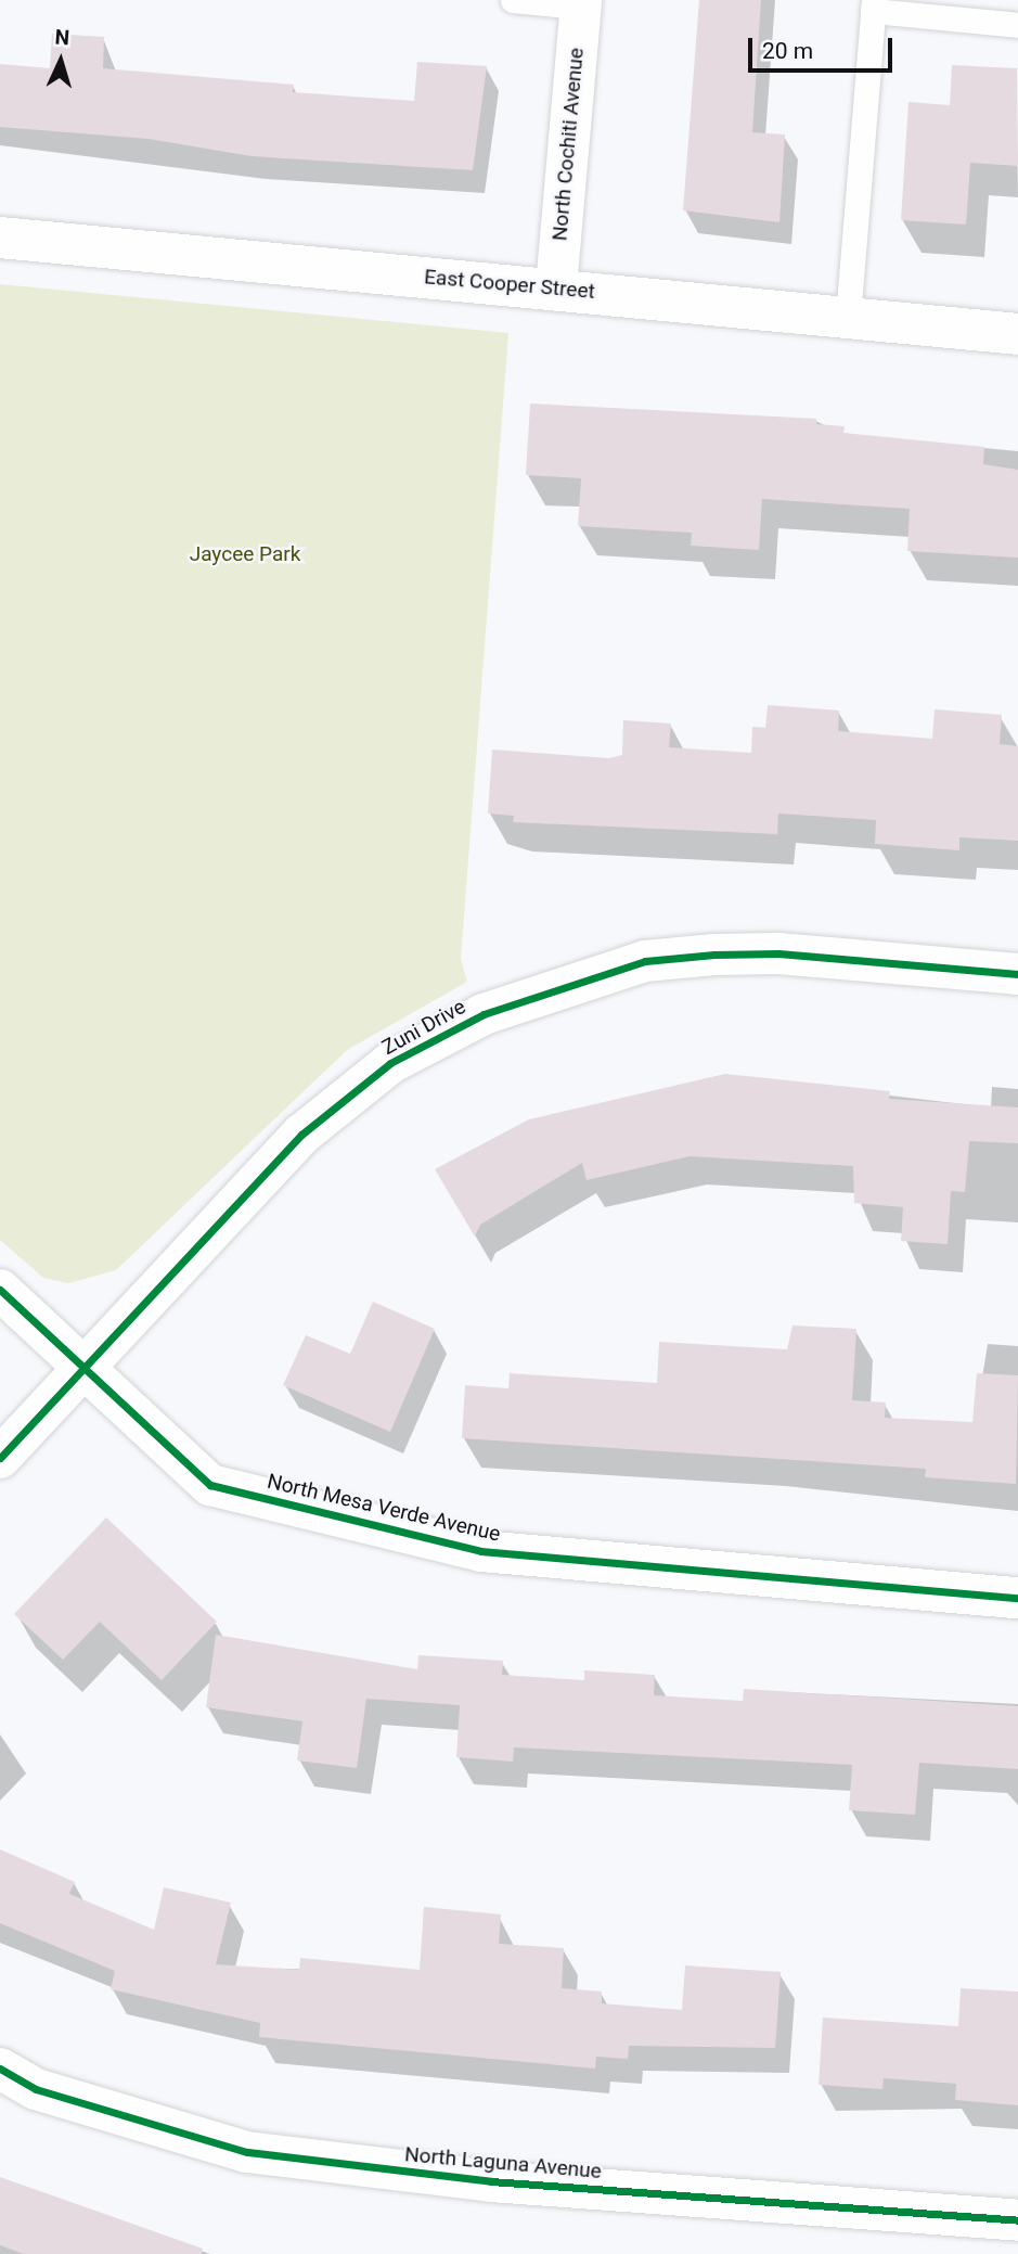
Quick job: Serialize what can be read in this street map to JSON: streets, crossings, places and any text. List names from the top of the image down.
{
  "streets": {
    "street": [
      "North Cochiti Avenue",
      "East Cooper Street",
      "Zuni Drive",
      "North Mesa Verde Avenue",
      "North Laguna Avenue"
    ]
  },
  "crossings": [
    ["North Cochiti Avenue", "East Cooper Street"],
    ["Zuni Drive", "North Mesa Verde Avenue"]
  ],
  "parks": ["Jaycee Park"],
  "scale_bar": "20 m",
  "north": "top"
}
